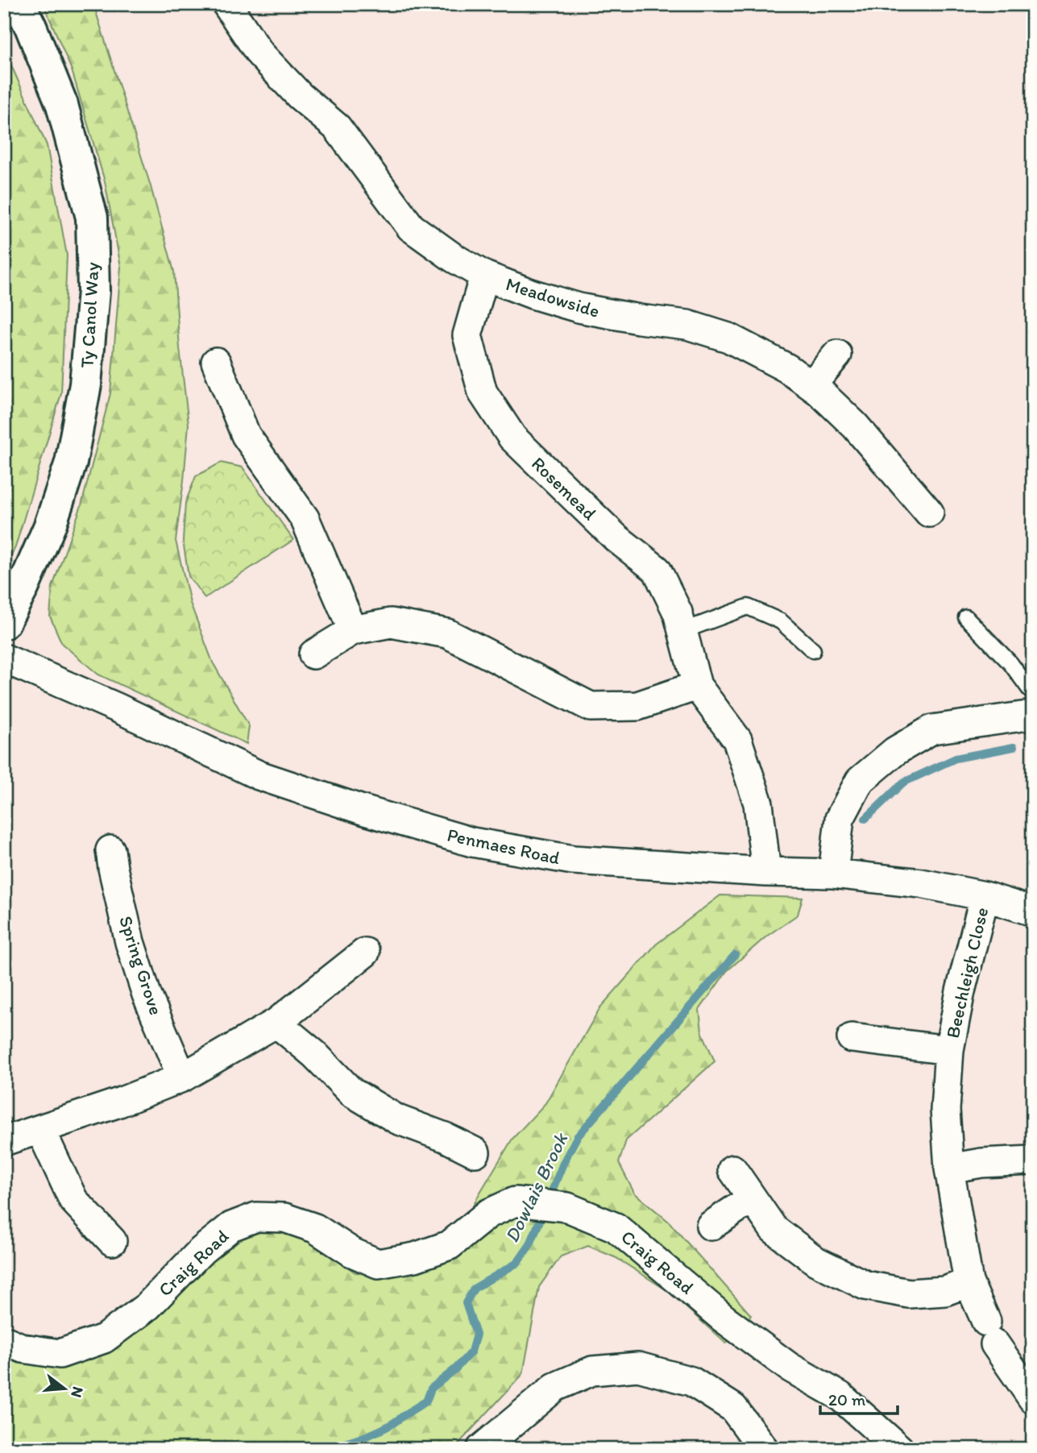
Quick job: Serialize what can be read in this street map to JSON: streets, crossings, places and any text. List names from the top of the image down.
{
  "streets": {
    "street": [
      "Meadowside",
      "Ty Canol Way",
      "Rosemead",
      "Penmaes Road",
      "Spring Grove",
      "Beechleigh Close",
      "Craig Road"
    ]
  },
  "crossings": [
    ["Meadowside", "Rosemead"],
    ["Rosemead", "Penmaes Road"],
    ["Penmaes Road", "Beechleigh Close"]
  ],
  "water": ["Dowlais Brook"],
  "scale_bar": "20 m",
  "north": "right"
}
